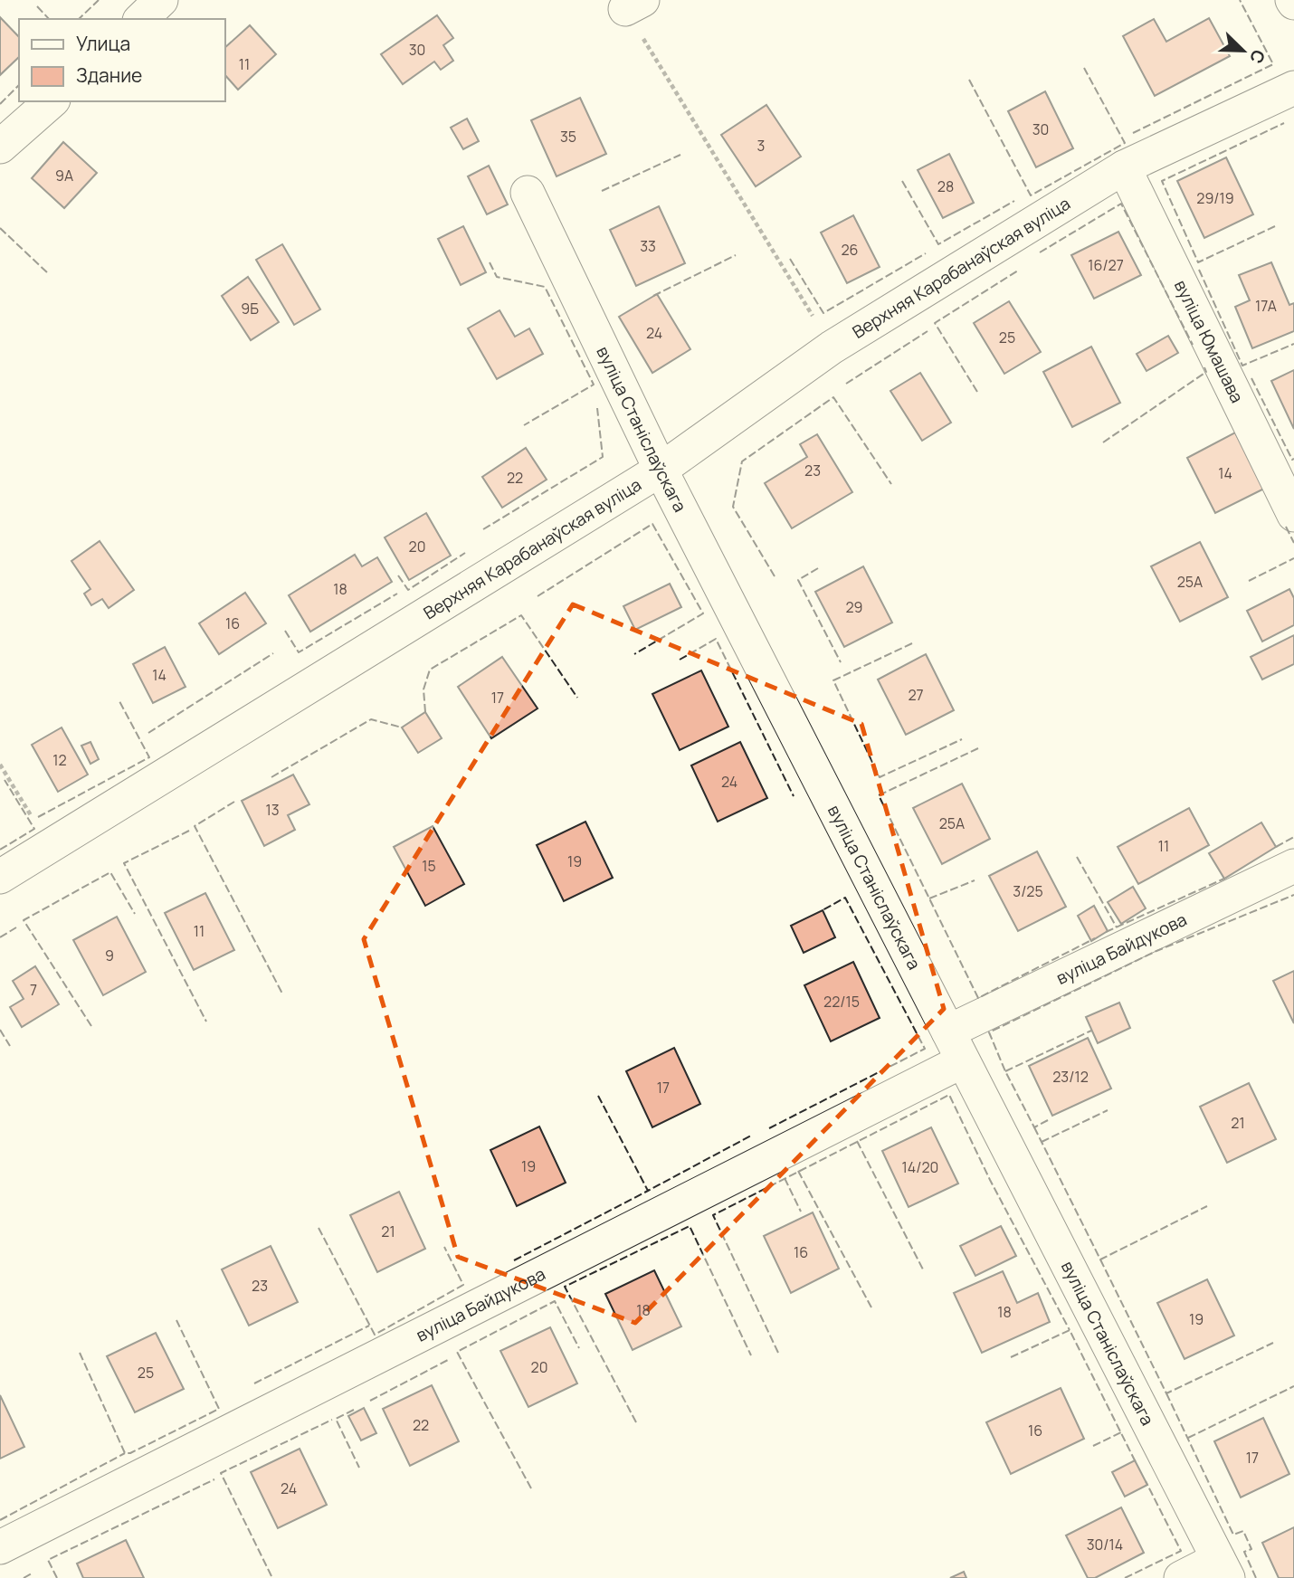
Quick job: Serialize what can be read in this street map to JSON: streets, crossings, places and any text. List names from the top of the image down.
{
  "streets": {
    "street": [
      "Верхняя Карабанаўская вуліца",
      "вуліца Юмашава",
      "вуліца Станіслаўскага",
      "вуліца Байдукова"
    ]
  },
  "crossings": [
    ["Верхняя Карабанаўская вуліца", "вуліца Юмашава"],
    ["Верхняя Карабанаўская вуліца", "вуліца Станіслаўскага"],
    ["вуліца Станіслаўскага", "вуліца Байдукова"]
  ],
  "house_numbers": [
    "30",
    "11",
    "30",
    "35",
    "3",
    "9А",
    "28",
    "29/19",
    "33",
    "26",
    "16/27",
    "17А",
    "9Б",
    "24",
    "25",
    "23",
    "14",
    "22",
    "20",
    "25А",
    "18",
    "29",
    "16",
    "14",
    "27",
    "17",
    "12",
    "24",
    "13",
    "25А",
    "11",
    "19",
    "15",
    "3/25",
    "11",
    "9",
    "7",
    "22/15",
    "23/12",
    "17",
    "21",
    "19",
    "14/20",
    "21",
    "16",
    "23",
    "18",
    "18",
    "19",
    "20",
    "25",
    "22",
    "16",
    "17",
    "24",
    "30/14"
  ],
  "legend": ["Улица", "Здание"],
  "north": "bottom right"
}
